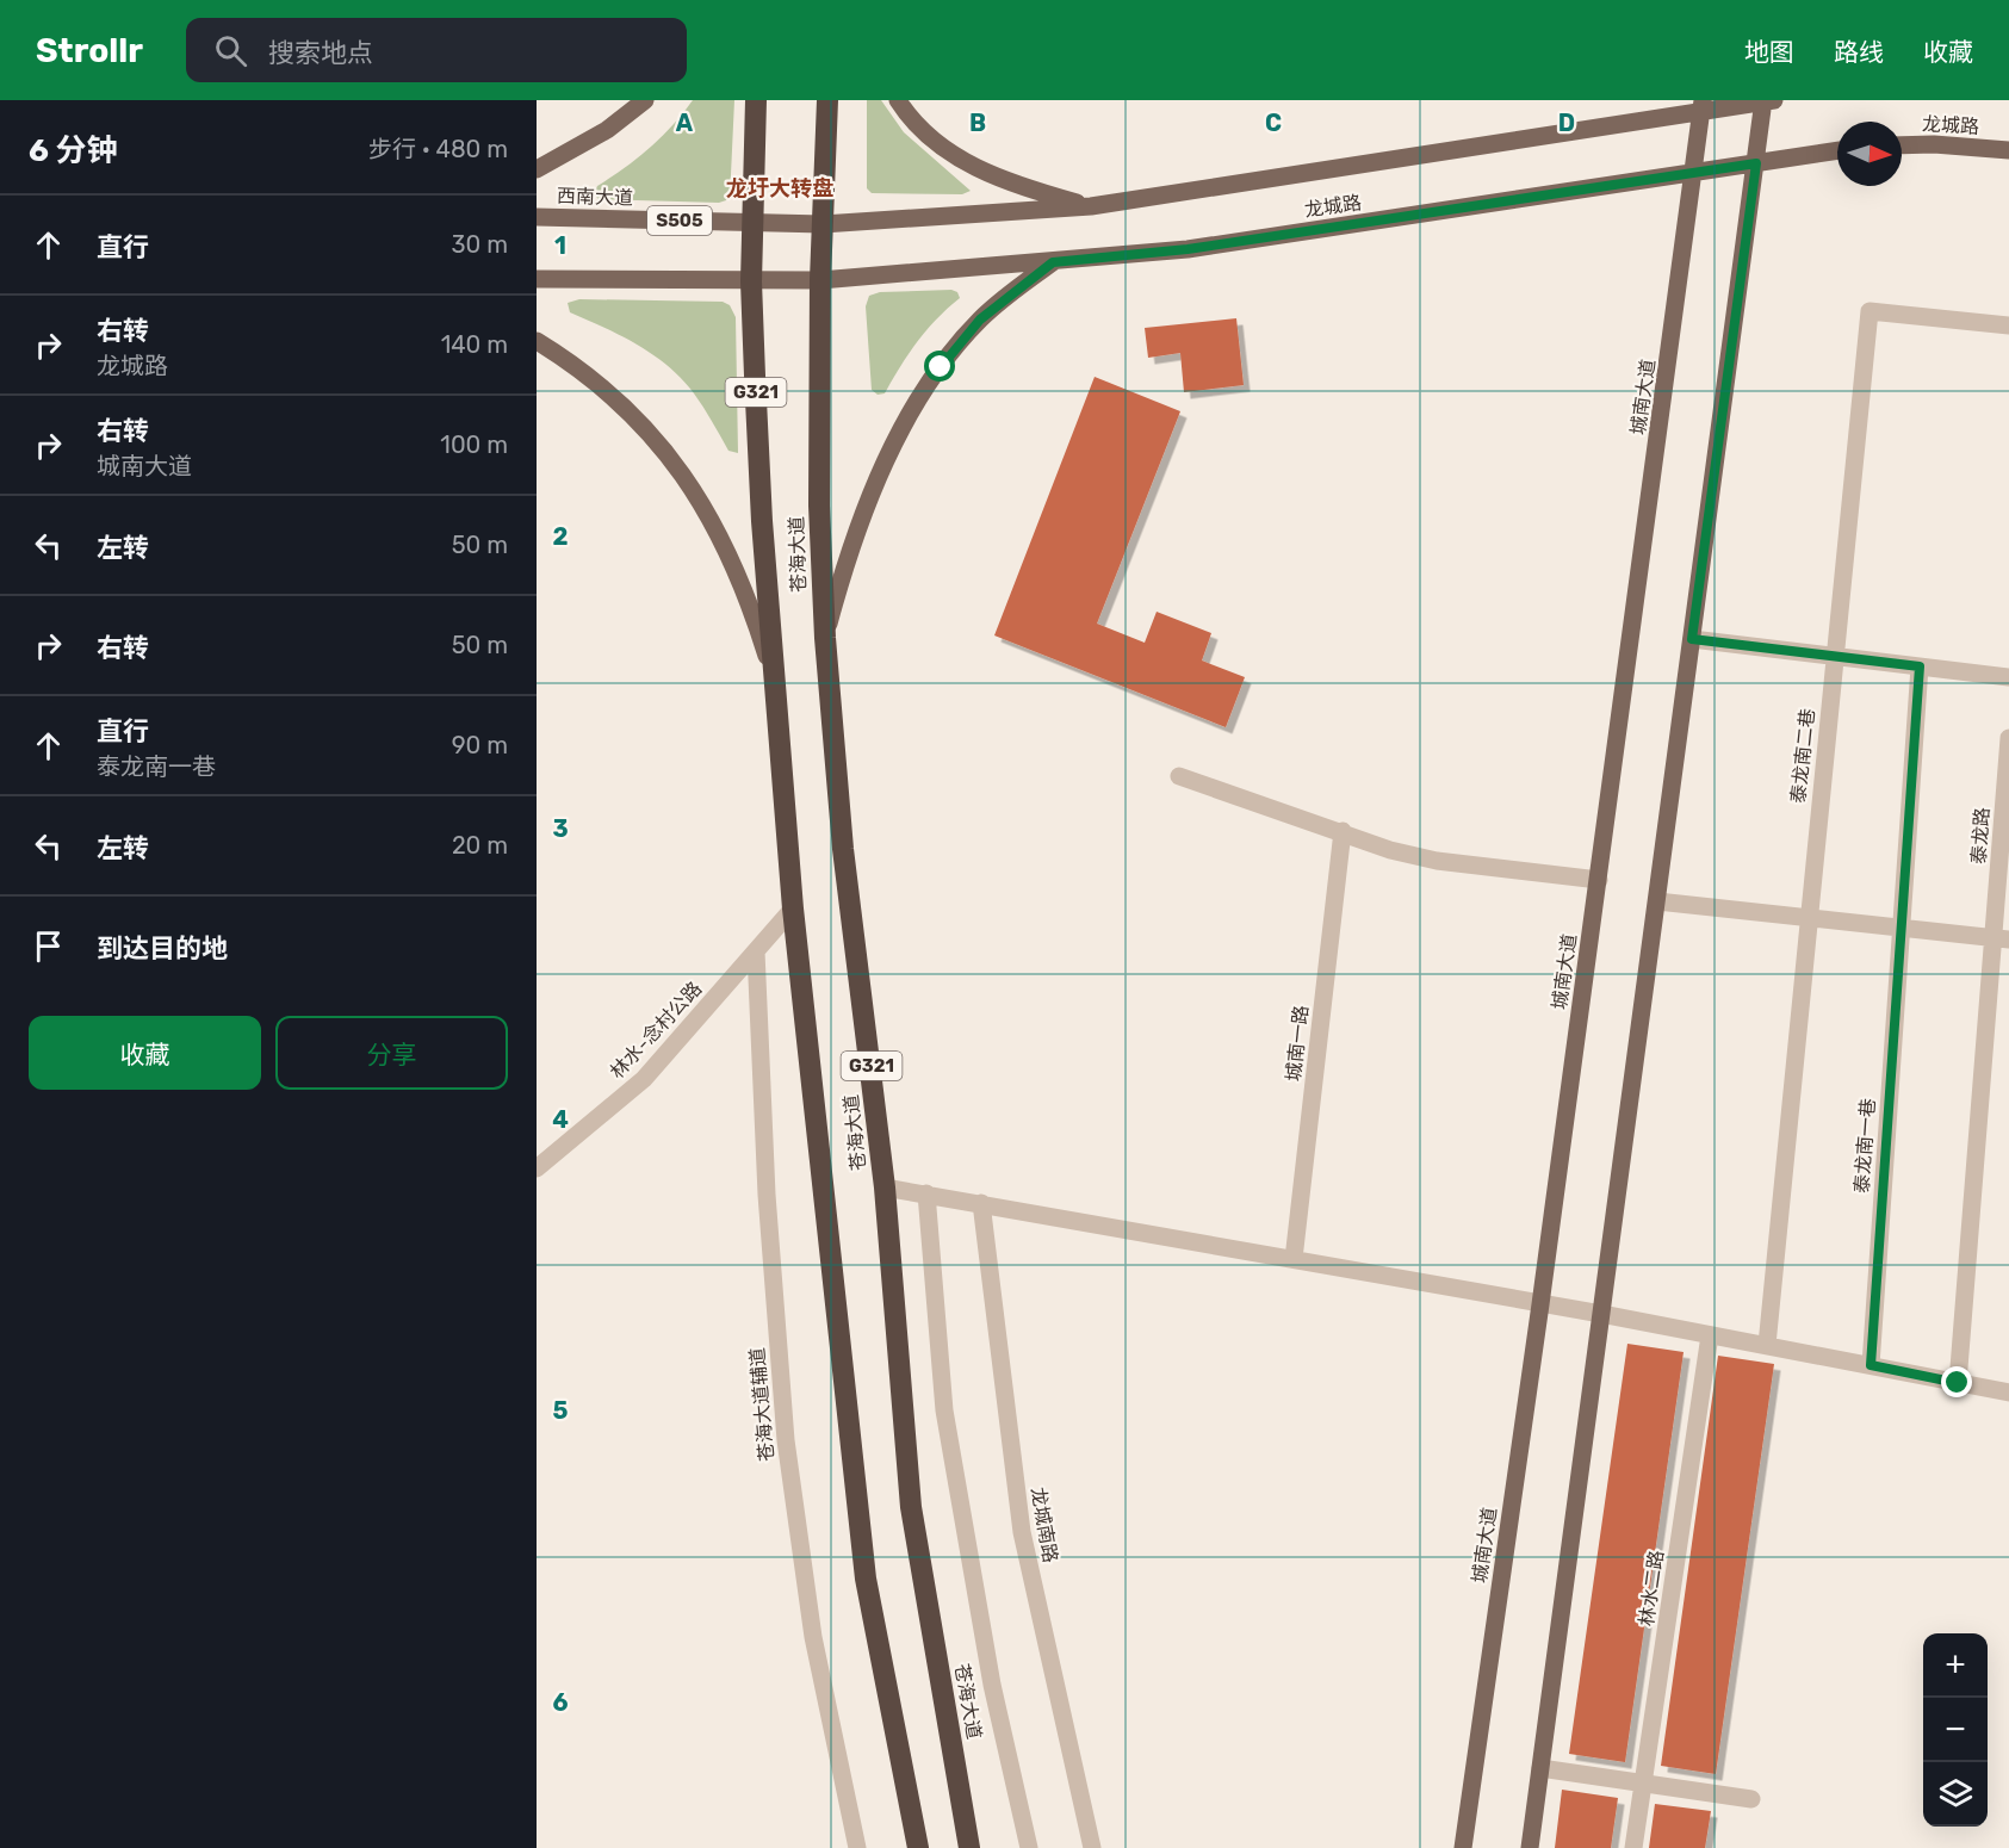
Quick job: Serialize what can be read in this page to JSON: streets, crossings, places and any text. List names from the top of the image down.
{
  "streets": {
    "highway": ["G321", "苍海大道"],
    "main road": [
      "龙城路",
      "西南大道",
      "S505",
      "城南大道"
    ],
    "street": [
      "泰龙南二巷",
      "泰龙路",
      "林水-念村公路",
      "城南一路",
      "泰龙南一巷",
      "苍海大道辅道",
      "龙城南路",
      "林水二路"
    ]
  },
  "crossings": [
    ["龙城路", "西南大道"],
    ["龙城路", "城南大道"],
    ["龙城路", "苍海大道"],
    ["西南大道", "G321"],
    ["西南大道", "苍海大道"],
    ["G321", "苍海大道"],
    ["苍海大道", "林水-念村公路"],
    ["林水-念村公路", "苍海大道辅道"]
  ],
  "districts": ["龙圩大转盘"],
  "north": "right",
  "page": {
    "header": "Strollr",
    "search": "搜索地点",
    "nav": ["地图", "路线", "收藏"],
    "heading": ["6 分钟", "步行 · 480 m"],
    "list": [
      ["直行", "30 m"],
      ["右转", "龙城路", "140 m"],
      ["右转", "城南大道", "100 m"],
      ["左转", "50 m"],
      ["右转", "50 m"],
      ["直行", "泰龙南一巷", "90 m"],
      ["左转", "20 m"],
      "到达目的地"
    ],
    "buttons": ["收藏", "分享"],
    "map_buttons": ["+", "−"]
  },
  "grid": {
    "columns": [
      "A",
      "B",
      "C",
      "D"
    ],
    "rows": [
      "1",
      "2",
      "3",
      "4",
      "5",
      "6"
    ]
  }
}
